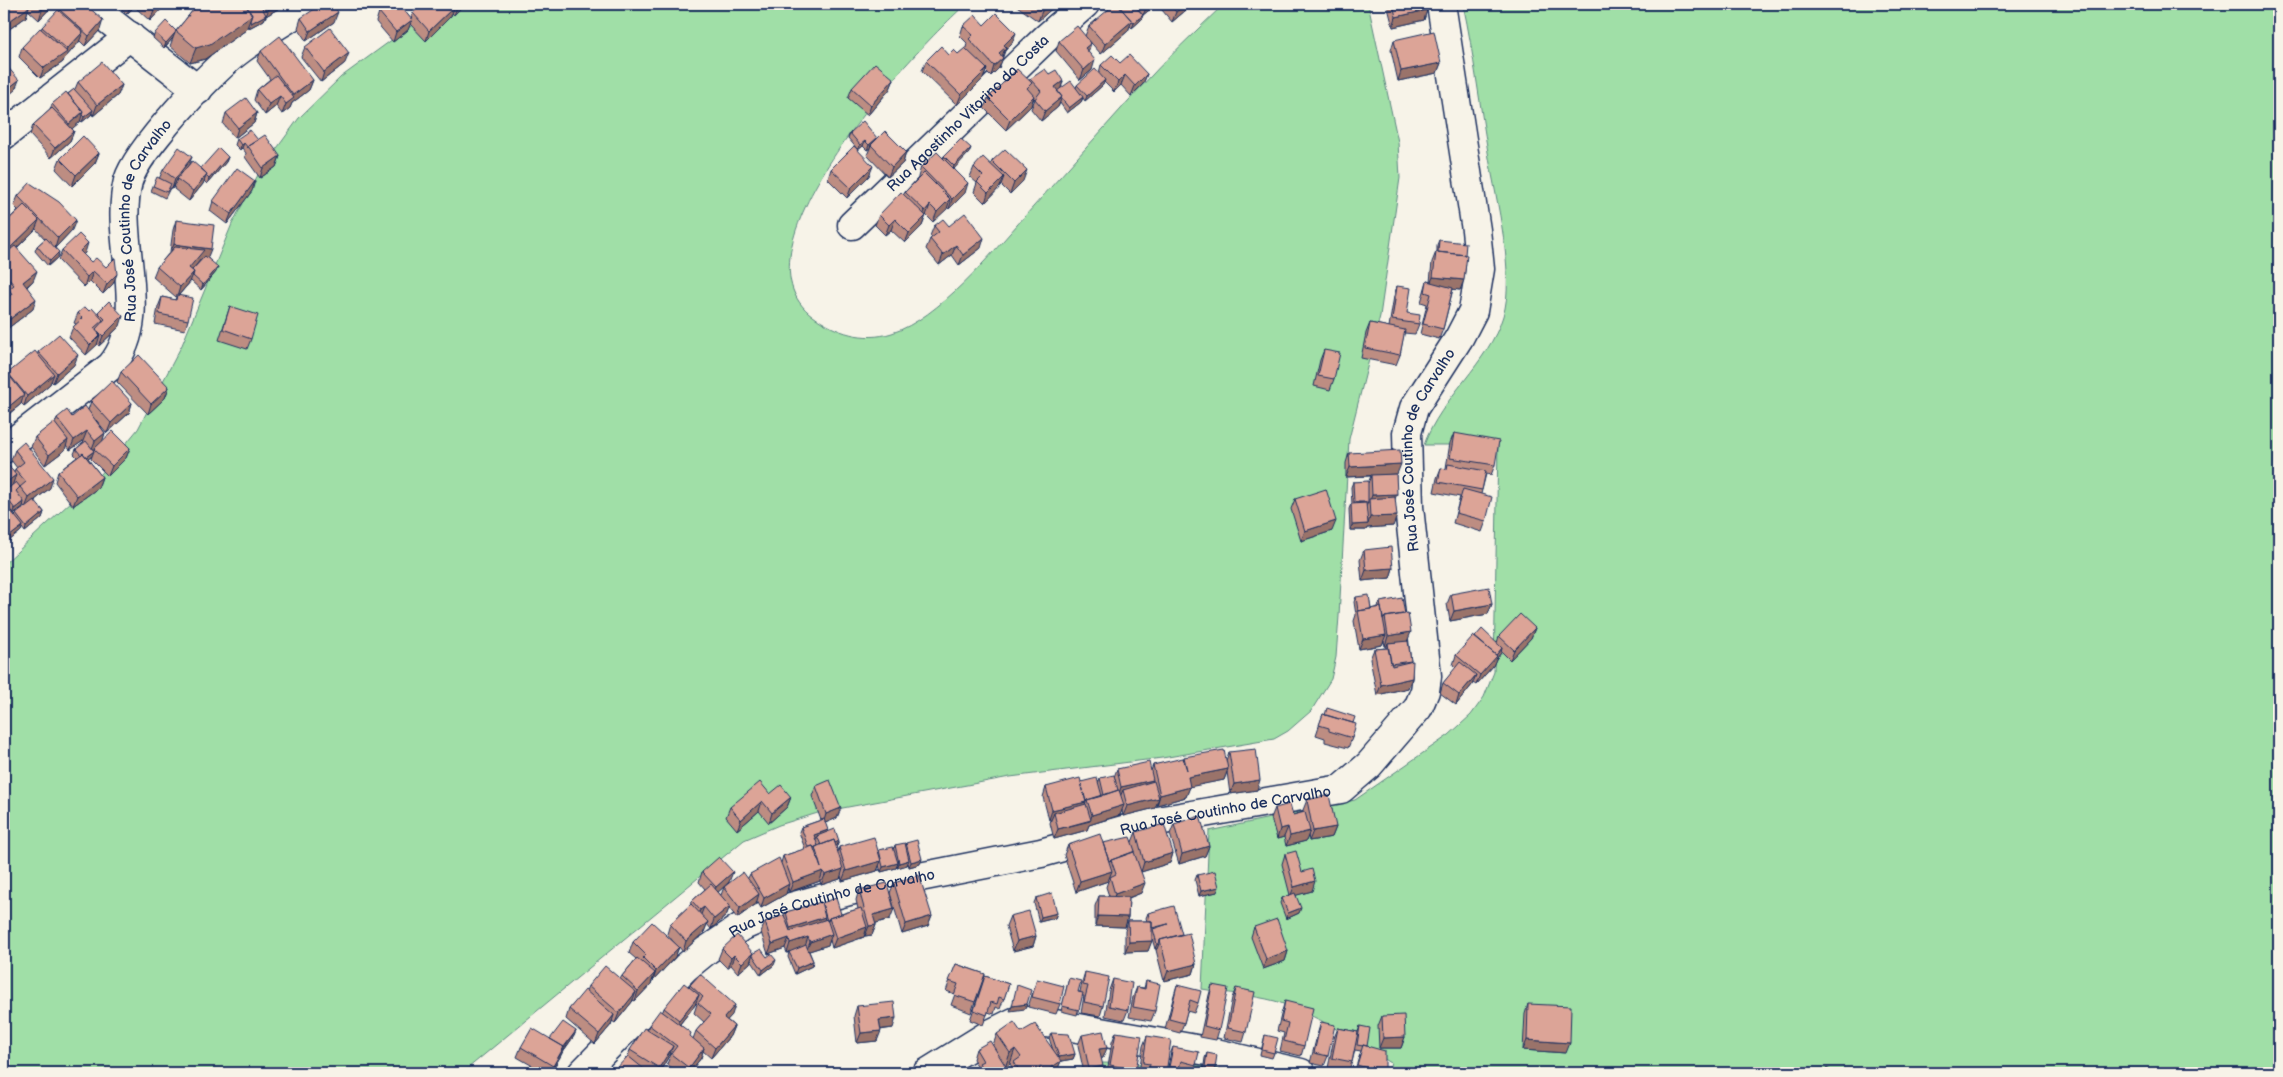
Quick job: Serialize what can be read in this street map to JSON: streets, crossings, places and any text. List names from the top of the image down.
{
  "streets": {
    "street": ["Rua Agostinho Vitorino da Costa", "Rua José Coutinho de Carvalho"]
  }
}
